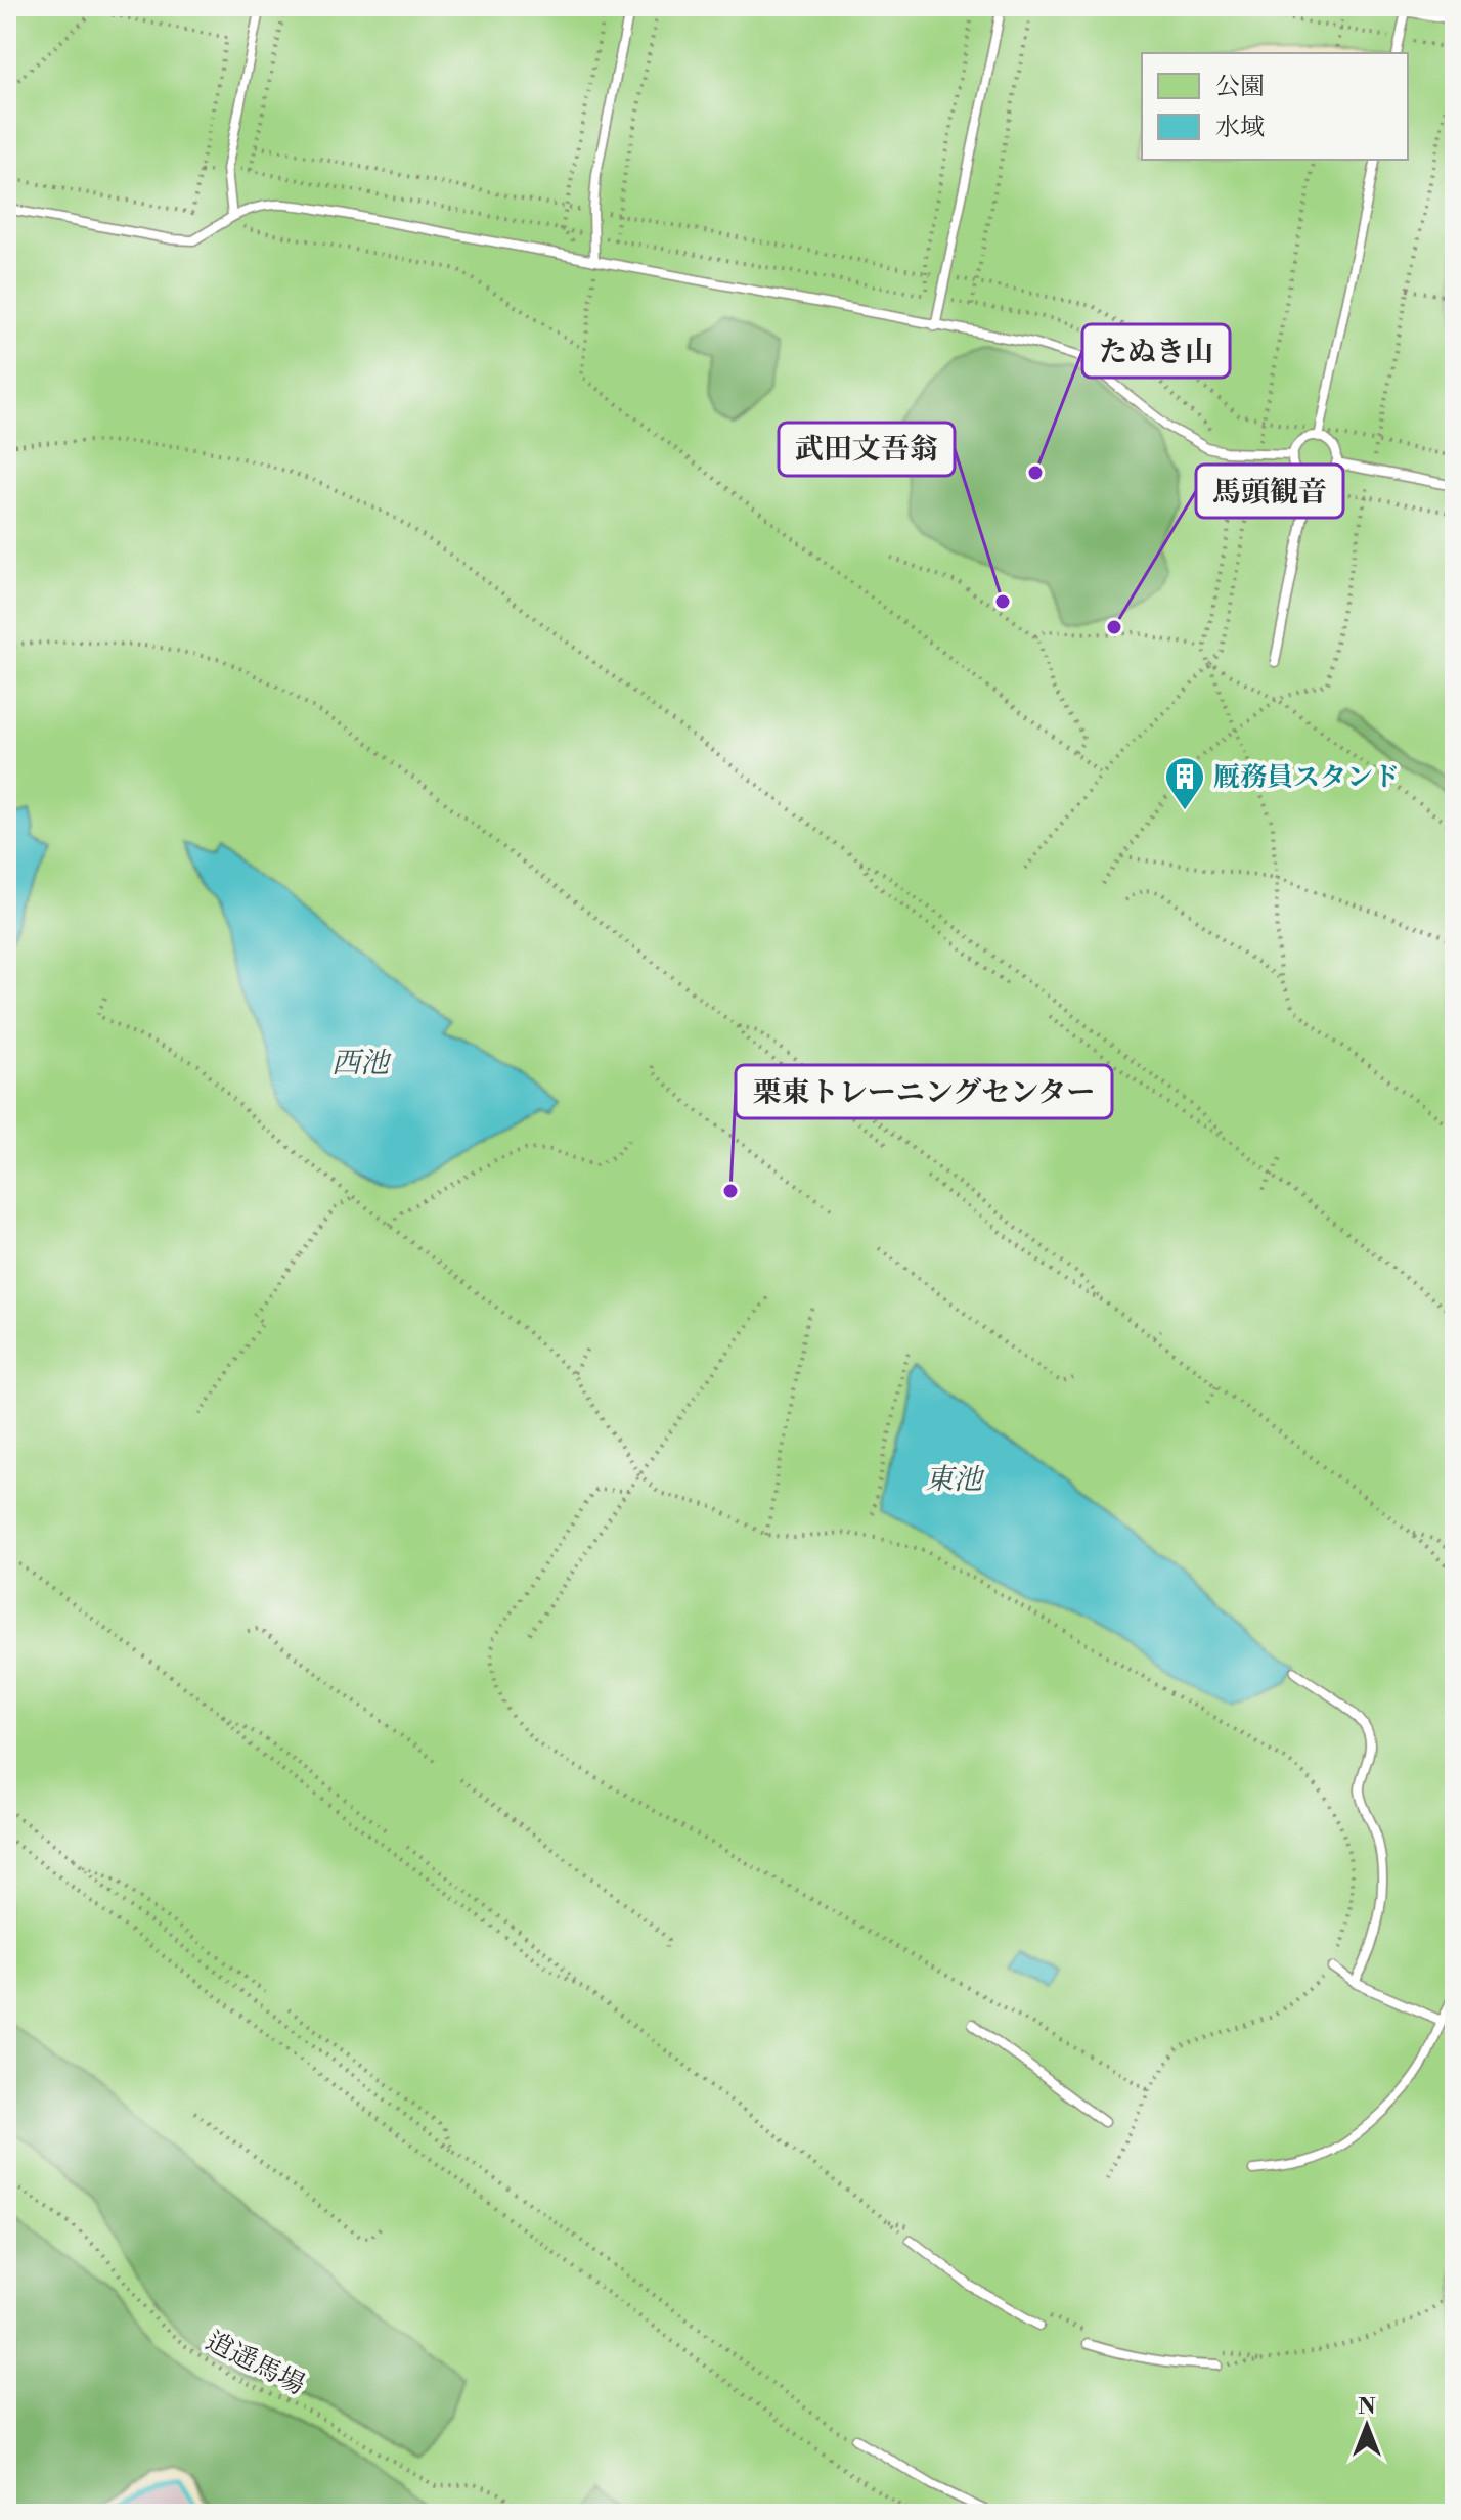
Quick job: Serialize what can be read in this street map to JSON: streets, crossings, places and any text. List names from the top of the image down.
{
  "streets": {
    "path": ["逍遥馬場"]
  },
  "water": ["西池", "東池"],
  "places": {
    "other": [
      "たぬき山",
      "武田文吾翁",
      "馬頭観音",
      "栗東トレーニングセンター"
    ],
    "building": ["厩務員スタンド"]
  },
  "legend": ["公園", "水域"],
  "north": "top"
}
